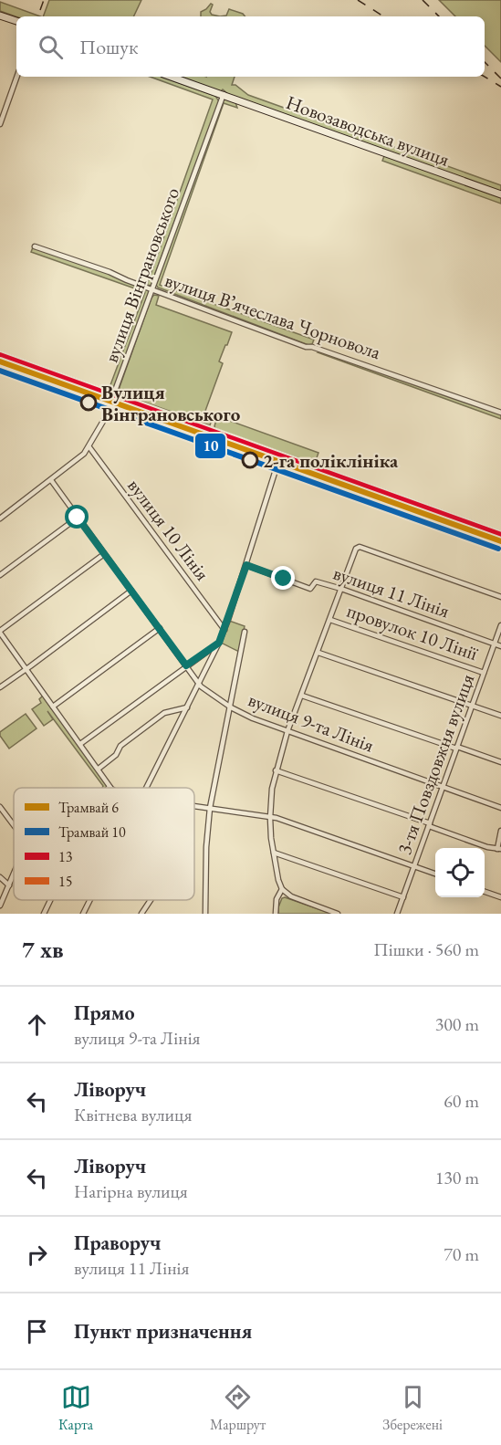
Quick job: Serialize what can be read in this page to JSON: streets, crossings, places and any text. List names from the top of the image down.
{
  "streets": {
    "main road": ["Новозаводська вулиця"],
    "street": [
      "вулиця Вінграновського",
      "вулиця Вʼячеслава Чорновола",
      "вулиця 10 Лінія",
      "вулиця 11 Лінія",
      "провулок 10 Лінії",
      "вулиця 9-та Лінія",
      "3-тя Повздовжня вулиця"
    ]
  },
  "crossings": [
    ["Новозаводська вулиця", "вулиця Вінграновського"],
    ["вулиця Вінграновського", "вулиця Вʼячеслава Чорновола"],
    ["вулиця Вінграновського", "вулиця 10 Лінія"],
    ["вулиця Вінграновського", "вулиця 9-та Лінія"],
    ["вулиця 11 Лінія", "3-тя Повздовжня вулиця"],
    ["провулок 10 Лінії", "3-тя Повздовжня вулиця"],
    ["вулиця 9-та Лінія", "3-тя Повздовжня вулиця"]
  ],
  "places": ["Вулиця Вінграновського", "2-га поліклініка"],
  "lines": [
    "transit line 13",
    "tram line 6",
    "transit line 15",
    "tram line 10"
  ],
  "legend": [
    "Трамвай 6",
    "Трамвай 10",
    "13",
    "15"
  ],
  "page": {
    "search": "Пошук",
    "heading": ["7 хв", "Пішки · 560 m"],
    "list": [
      ["Прямо", "вулиця 9-та Лінія", "300 m"],
      ["Ліворуч", "Квітнева вулиця", "60 m"],
      ["Ліворуч", "Нагірна вулиця", "130 m"],
      ["Праворуч", "вулиця 11 Лінія", "70 m"],
      "Пункт призначення"
    ],
    "nav": ["Карта", "Маршрут", "Збережені"]
  }
}
